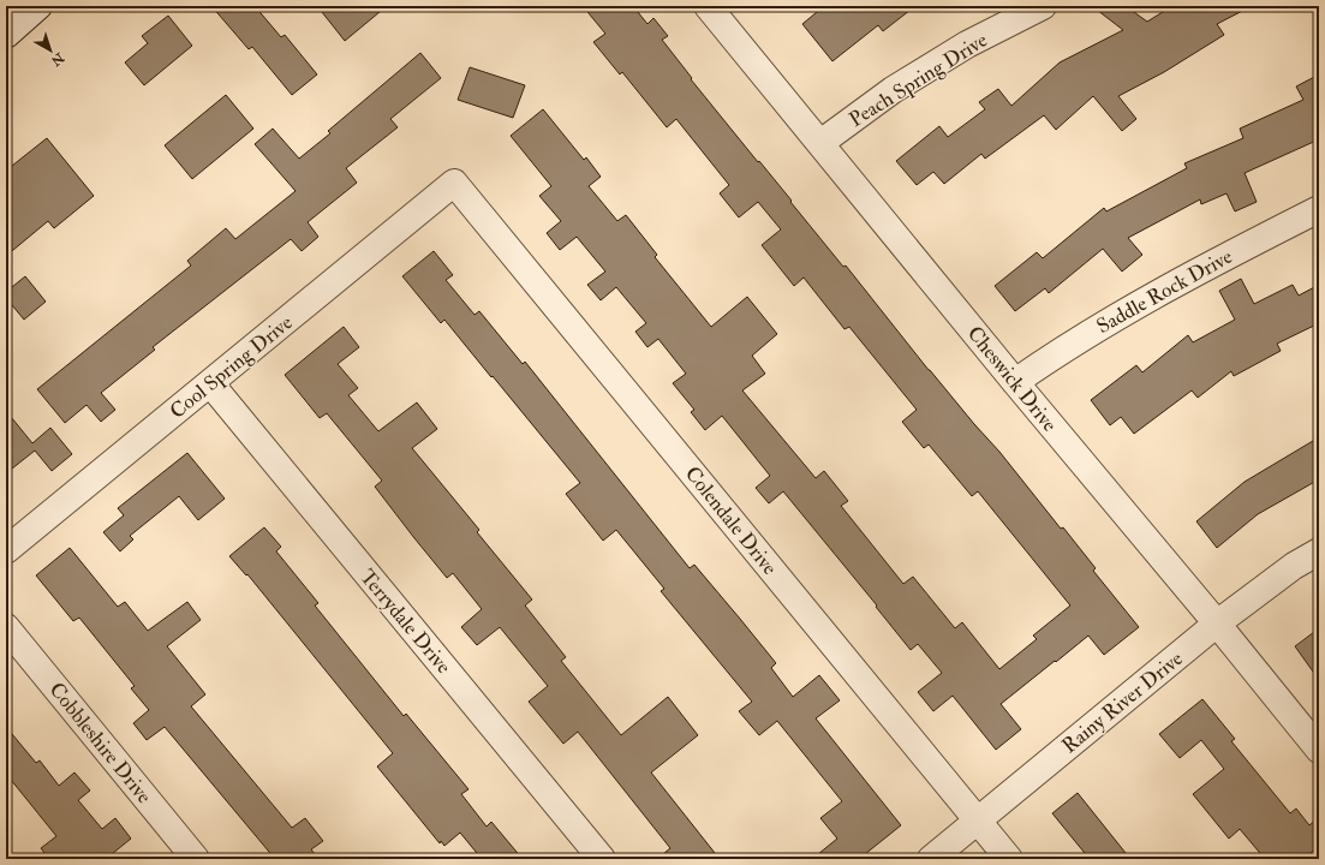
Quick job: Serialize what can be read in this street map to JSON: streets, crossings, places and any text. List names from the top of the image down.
{
  "streets": {
    "street": [
      "Peach Spring Drive",
      "Saddle Rock Drive",
      "Cool Spring Drive",
      "Cheswick Drive",
      "Colendale Drive",
      "Terrydale Drive",
      "Rainy River Drive",
      "Cobbleshire Drive"
    ]
  },
  "crossings": [
    ["Peach Spring Drive", "Cheswick Drive"],
    ["Saddle Rock Drive", "Cheswick Drive"],
    ["Cool Spring Drive", "Colendale Drive"],
    ["Cool Spring Drive", "Terrydale Drive"],
    ["Cheswick Drive", "Rainy River Drive"],
    ["Colendale Drive", "Rainy River Drive"]
  ],
  "north": "bottom right"
}
